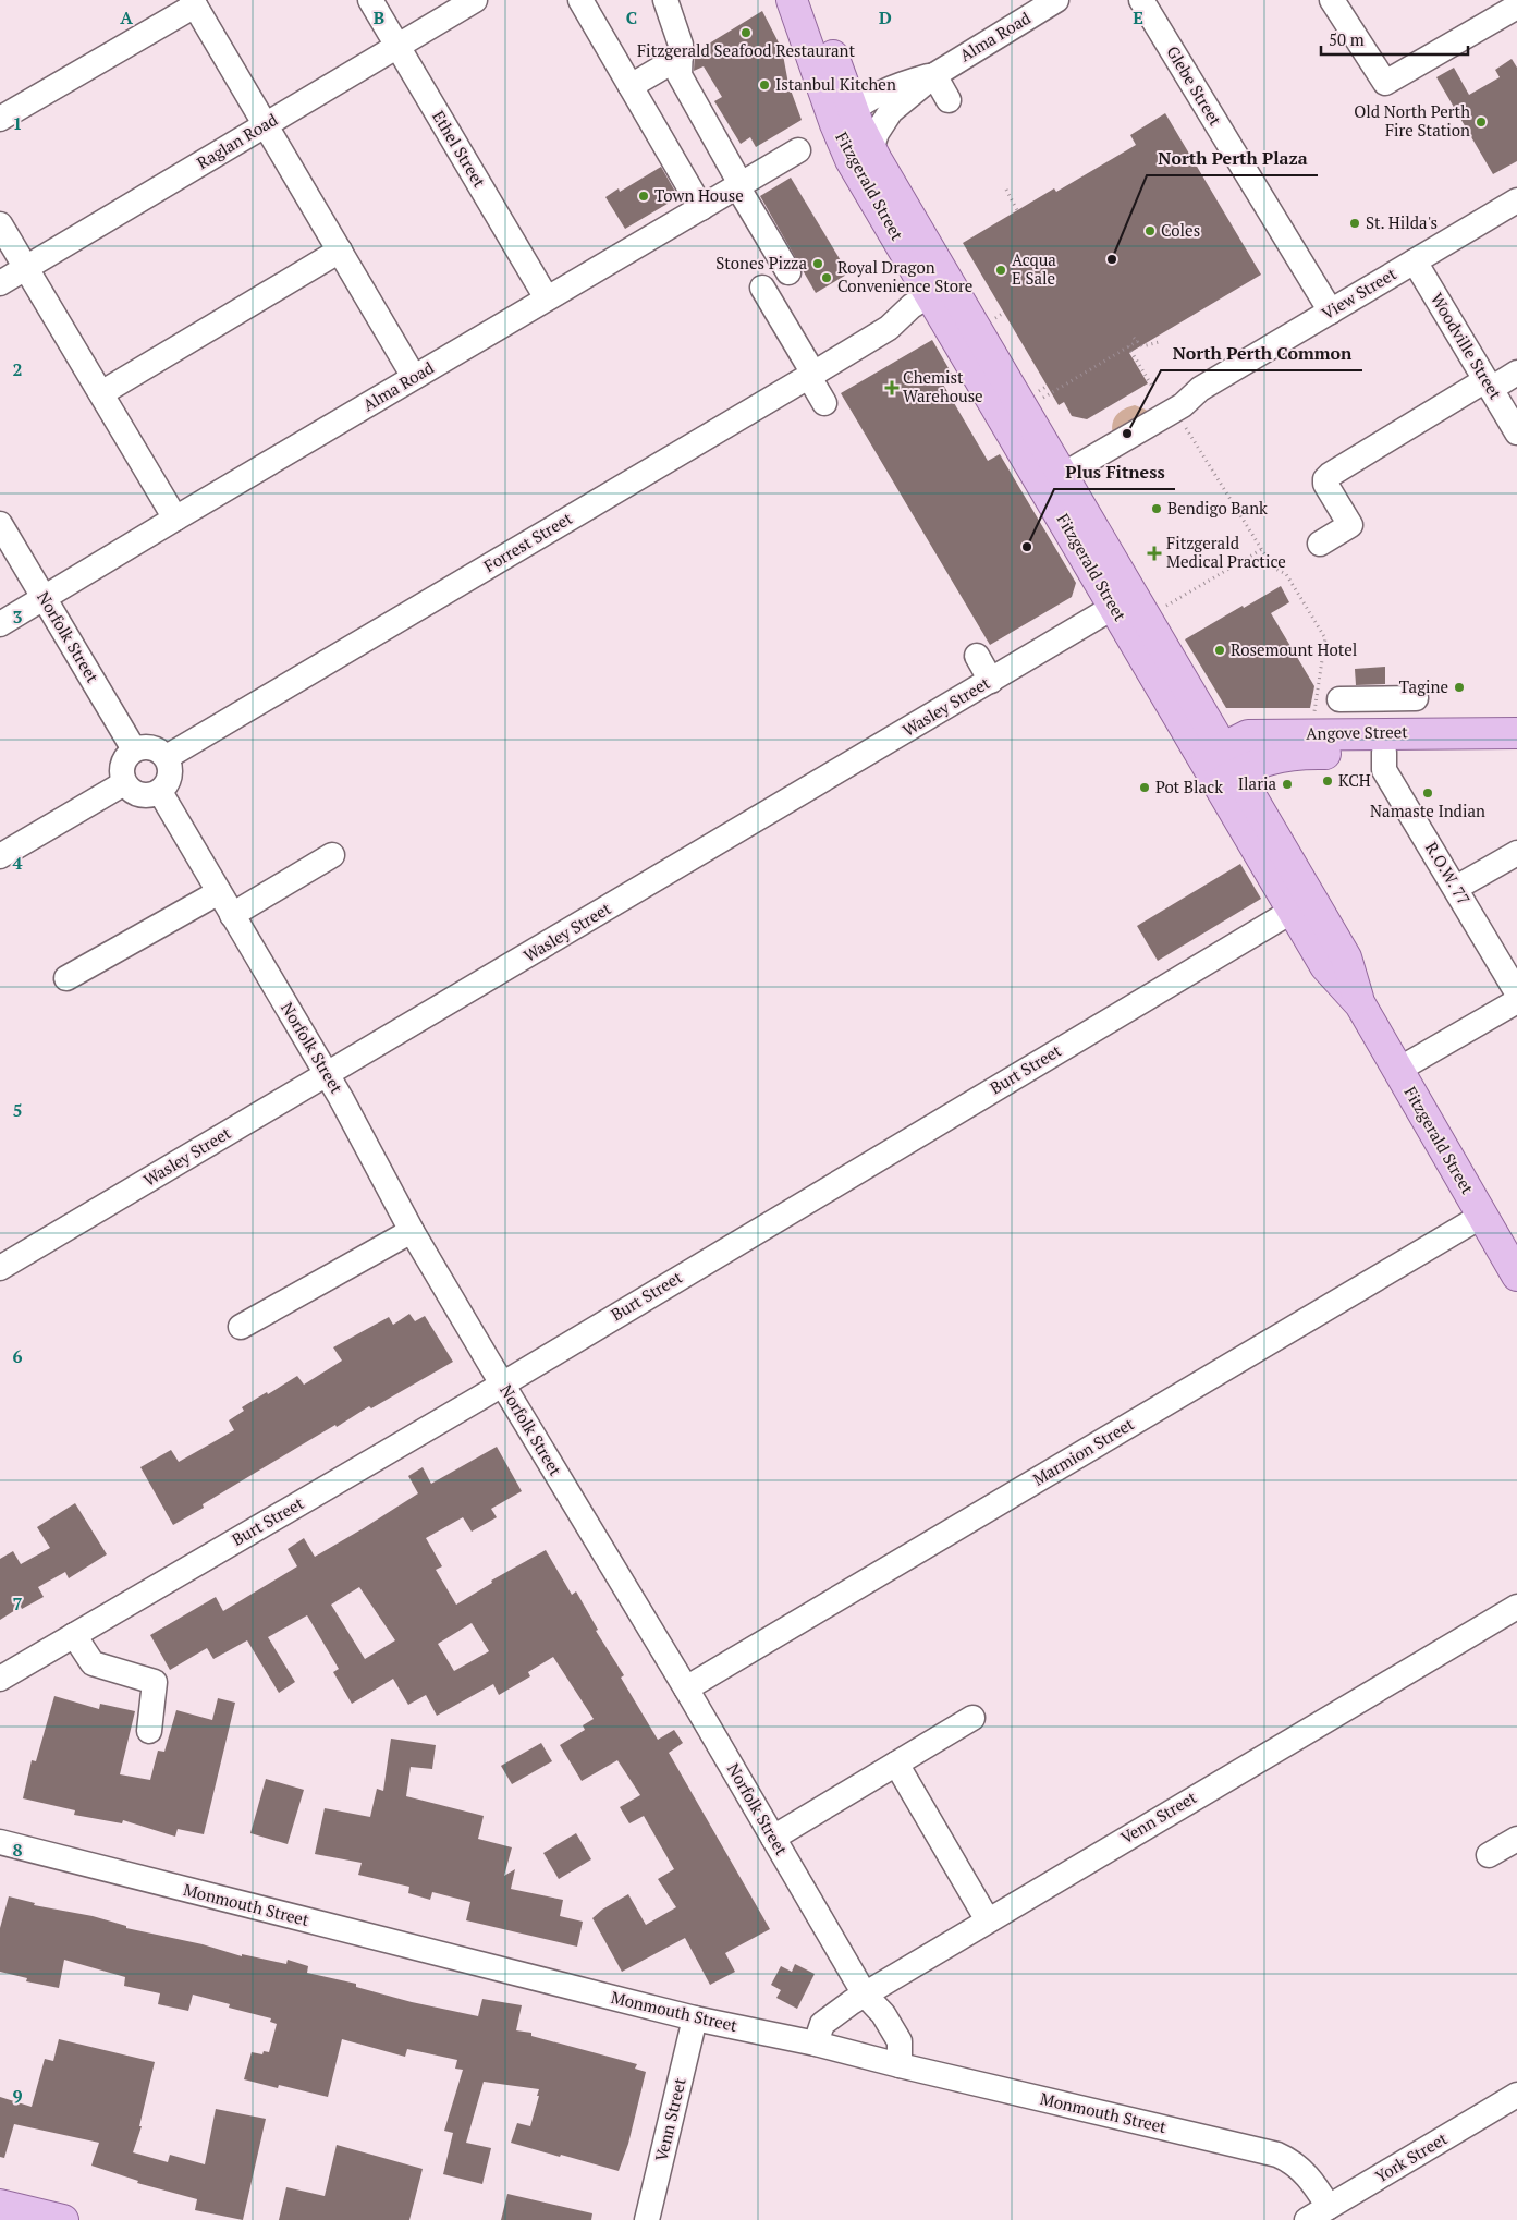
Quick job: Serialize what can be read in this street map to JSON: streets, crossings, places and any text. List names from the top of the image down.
{
  "streets": {
    "main road": ["Fitzgerald Street", "Angove Street"],
    "street": [
      "Alma Road",
      "Glebe Street",
      "Raglan Road",
      "Ethel Street",
      "View Street",
      "Woodville Street",
      "Forrest Street",
      "Norfolk Street",
      "Wasley Street",
      "R.O.W. 77",
      "Burt Street",
      "Marmion Street",
      "Venn Street",
      "Monmouth Street",
      "York Street"
    ]
  },
  "crossings": [
    ["Alma Road", "Ethel Street"],
    ["Alma Road", "Fitzgerald Street"],
    ["Alma Road", "Norfolk Street"],
    ["Glebe Street", "View Street"],
    ["Raglan Road", "Ethel Street"],
    ["Fitzgerald Street", "View Street"],
    ["Fitzgerald Street", "Forrest Street"],
    ["Fitzgerald Street", "Wasley Street"],
    ["Fitzgerald Street", "Angove Street"],
    ["Fitzgerald Street", "Burt Street"],
    ["Fitzgerald Street", "Marmion Street"],
    ["View Street", "Woodville Street"],
    ["Forrest Street", "Norfolk Street"],
    ["Norfolk Street", "Wasley Street"],
    ["Norfolk Street", "Burt Street"],
    ["Norfolk Street", "Marmion Street"],
    ["Norfolk Street", "Venn Street"],
    ["Norfolk Street", "Monmouth Street"],
    ["Angove Street", "R.O.W. 77"],
    ["Venn Street", "Monmouth Street"],
    ["Monmouth Street", "York Street"]
  ],
  "places": {
    "other": [
      "Fitzgerald Seafood Restaurant",
      "Istanbul Kitchen",
      "Old North Perth Fire Station",
      "Town House",
      "St. Hilda's",
      "Coles",
      "North Perth Plaza",
      "Stones Pizza",
      "Acqua E Sale",
      "Royal Dragon Convenience Store",
      "North Perth Common",
      "Bendigo Bank",
      "Plus Fitness",
      "Rosemount Hotel",
      "Tagine",
      "KCH",
      "Ilaria",
      "Pot Black",
      "Namaste Indian"
    ],
    "health": ["Chemist Warehouse", "Fitzgerald Medical Practice"]
  },
  "scale_bar": "50 m",
  "grid": {
    "columns": [
      "A",
      "B",
      "C",
      "D",
      "E"
    ],
    "rows": [
      "1",
      "2",
      "3",
      "4",
      "5",
      "6",
      "7",
      "8",
      "9"
    ]
  }
}
